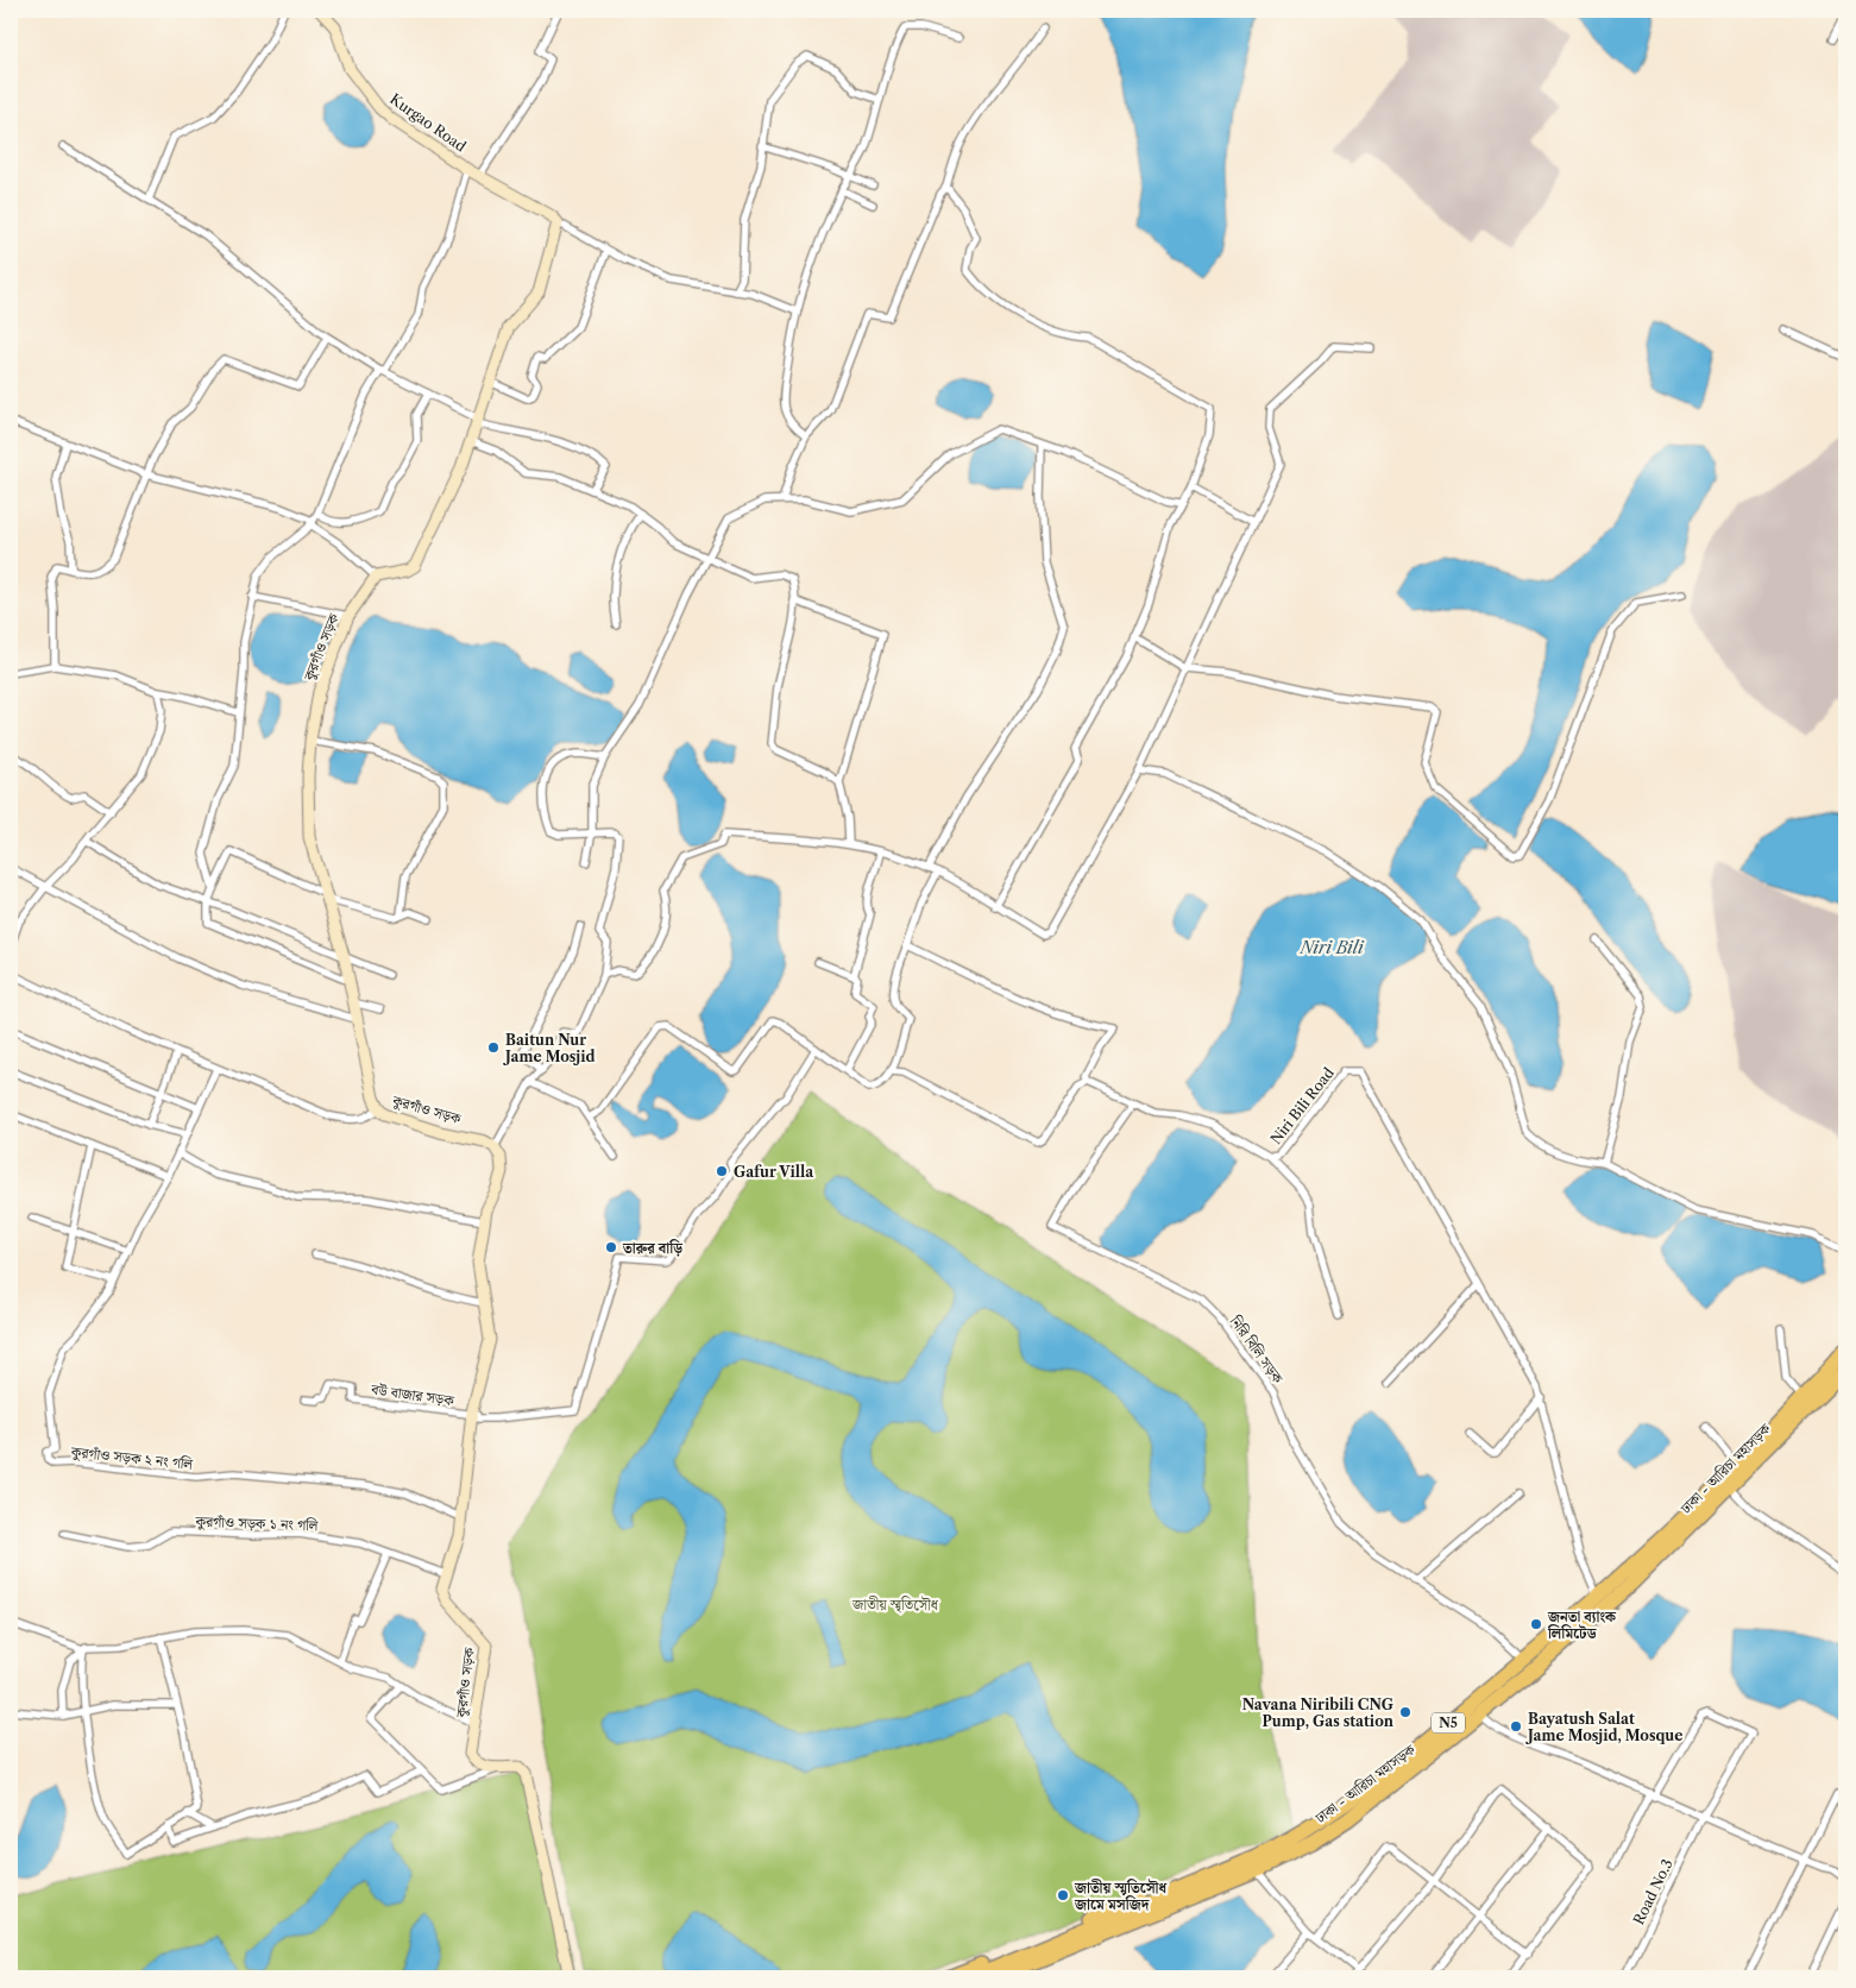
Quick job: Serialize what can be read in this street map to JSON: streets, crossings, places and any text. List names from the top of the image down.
{
  "streets": {
    "highway": ["ঢাকা - আরিচা মহাসড়ক", "N5"],
    "street": [
      "Kurgao Road",
      "কুরগাঁও সড়ক",
      "Niri Bili Road",
      "নিরি বিলি সড়ক",
      "বউ বাজার সড়ক",
      "কুরগাঁও সড়ক ২ নং গলি",
      "কুরগাঁও সড়ক ১ নং গলি",
      "Road No.3"
    ]
  },
  "crossings": [
    ["কুরগাঁও সড়ক", "বউ বাজার সড়ক"],
    ["কুরগাঁও সড়ক", "কুরগাঁও সড়ক ২ নং গলি"],
    ["কুরগাঁও সড়ক", "কুরগাঁও সড়ক ১ নং গলি"]
  ],
  "water": ["Niri Bili"],
  "parks": ["জাতীয় স্মৃতিসৌধ"],
  "places": [
    "Baitun Nur Jame Mosjid",
    "Gafur Villa",
    "তারুর বাড়ি",
    "জনতা ব্যাংক লিমিটেড",
    "Navana Niribili CNG Pump, Gas station",
    "Bayatush Salat Jame Mosjid, Mosque",
    "জাতীয় স্মৃতিসৌধ জামে মসজিদ"
  ]
}
